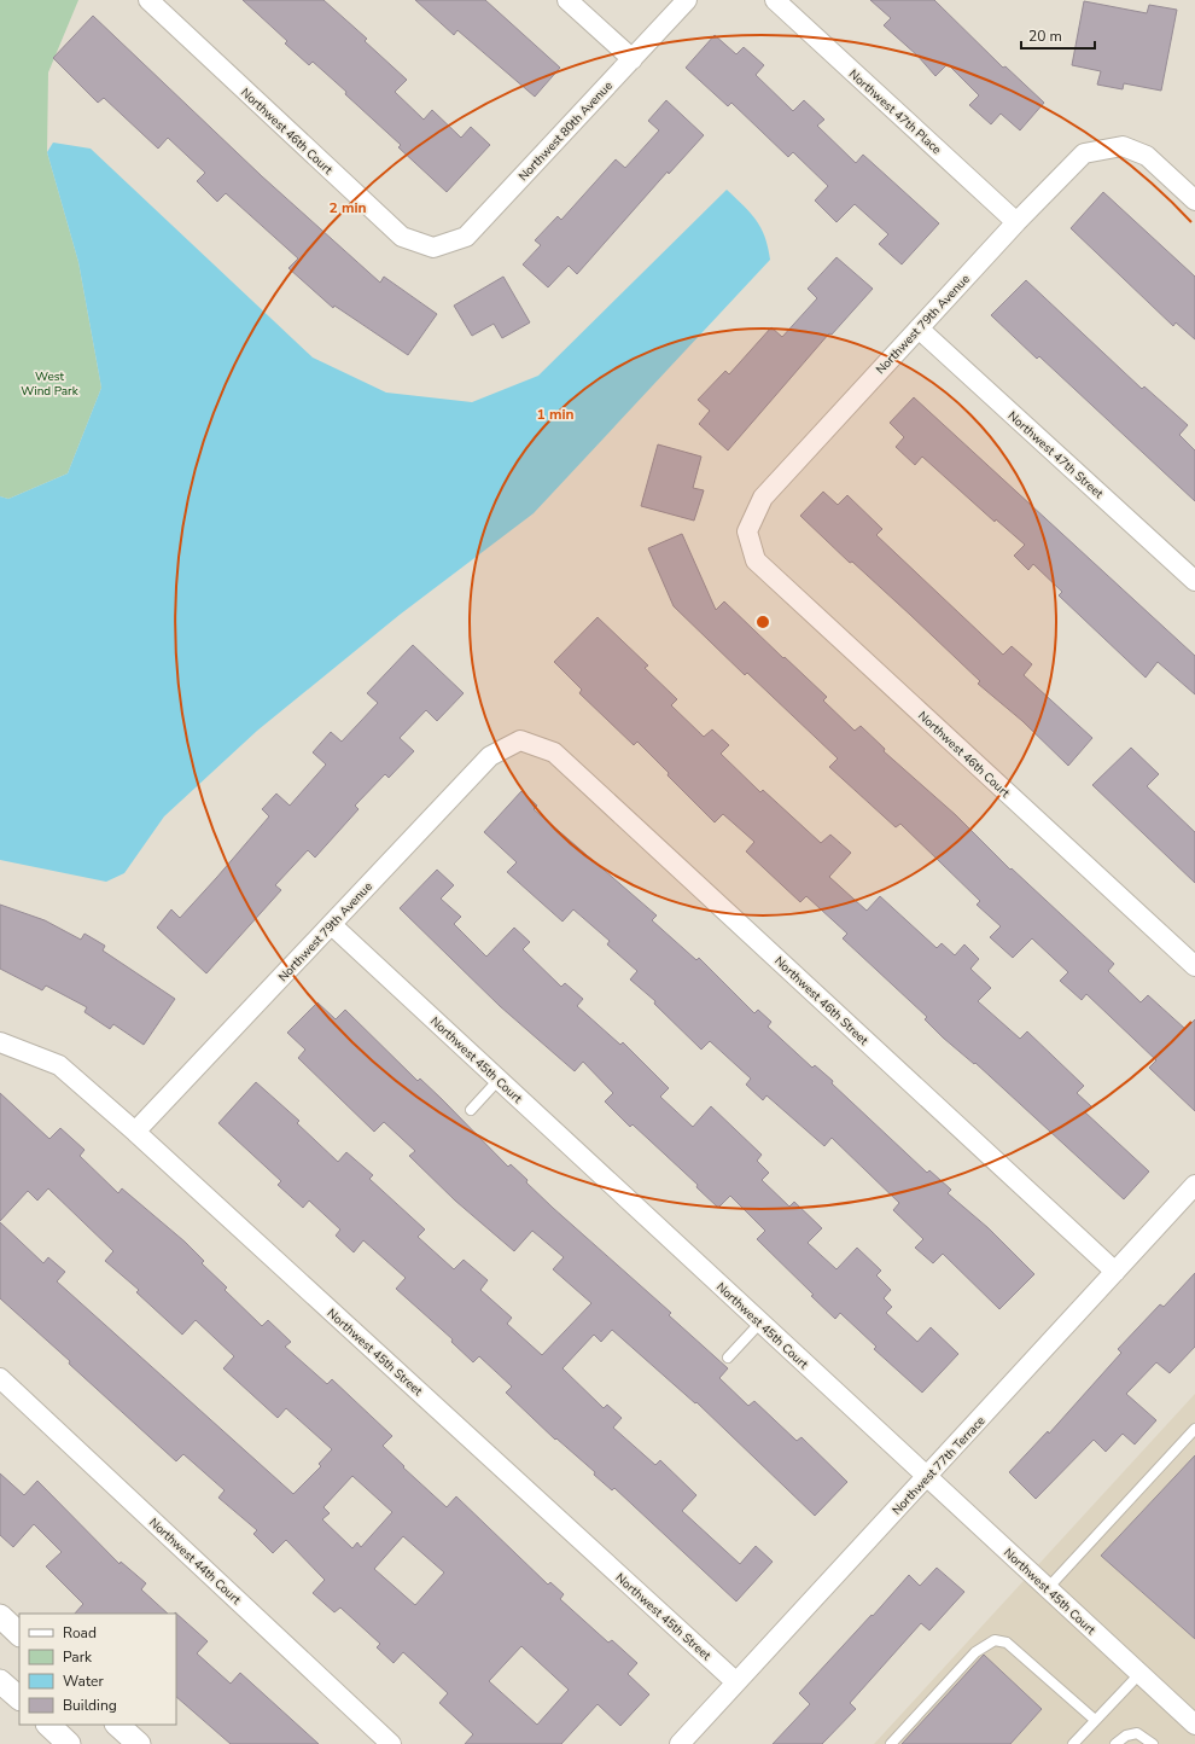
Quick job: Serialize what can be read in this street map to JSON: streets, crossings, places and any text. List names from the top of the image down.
{
  "streets": {
    "street": [
      "Northwest 47th Place",
      "Northwest 46th Court",
      "Northwest 80th Avenue",
      "Northwest 79th Avenue",
      "Northwest 47th Street",
      "Northwest 46th Street",
      "Northwest 45th Court",
      "Northwest 45th Street",
      "Northwest 77th Terrace",
      "Northwest 44th Court"
    ]
  },
  "crossings": [
    ["Northwest 47th Place", "Northwest 79th Avenue"],
    ["Northwest 46th Court", "Northwest 80th Avenue"],
    ["Northwest 46th Court", "Northwest 79th Avenue"],
    ["Northwest 79th Avenue", "Northwest 47th Street"],
    ["Northwest 79th Avenue", "Northwest 46th Street"],
    ["Northwest 79th Avenue", "Northwest 45th Court"],
    ["Northwest 79th Avenue", "Northwest 45th Street"],
    ["Northwest 46th Street", "Northwest 77th Terrace"],
    ["Northwest 45th Court", "Northwest 77th Terrace"],
    ["Northwest 45th Street", "Northwest 77th Terrace"]
  ],
  "parks": ["West Wind Park"],
  "legend": [
    "Road",
    "Park",
    "Water",
    "Building"
  ],
  "scale_bar": "20 m",
  "rings": ["2 min", "1 min"]
}
